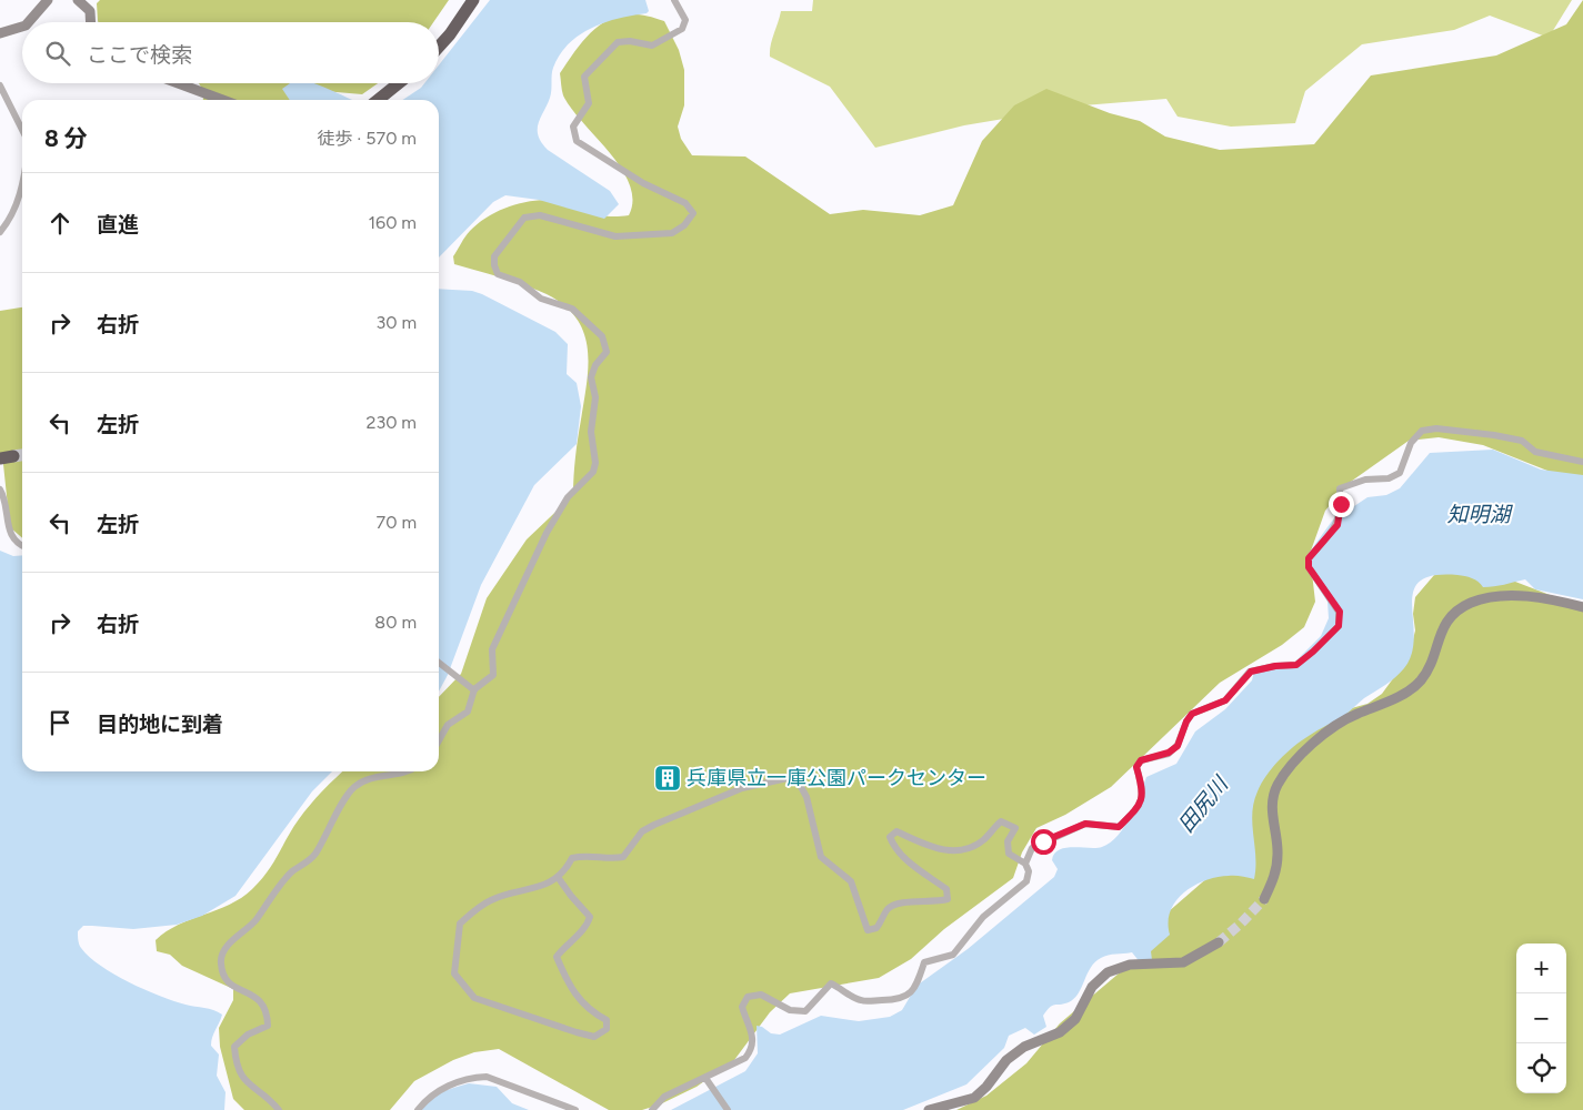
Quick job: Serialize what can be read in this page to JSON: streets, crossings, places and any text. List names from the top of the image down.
{
  "water": ["知明湖", "田尻川"],
  "places": {
    "building": ["兵庫県立一庫公園パークセンター"]
  },
  "page": {
    "search": "ここで検索",
    "heading": ["8 分", "徒歩 · 570 m"],
    "list": [
      ["直進", "160 m"],
      ["右折", "30 m"],
      ["左折", "230 m"],
      ["左折", "70 m"],
      ["右折", "80 m"],
      "目的地に到着"
    ],
    "map_buttons": ["+", "−"]
  }
}
